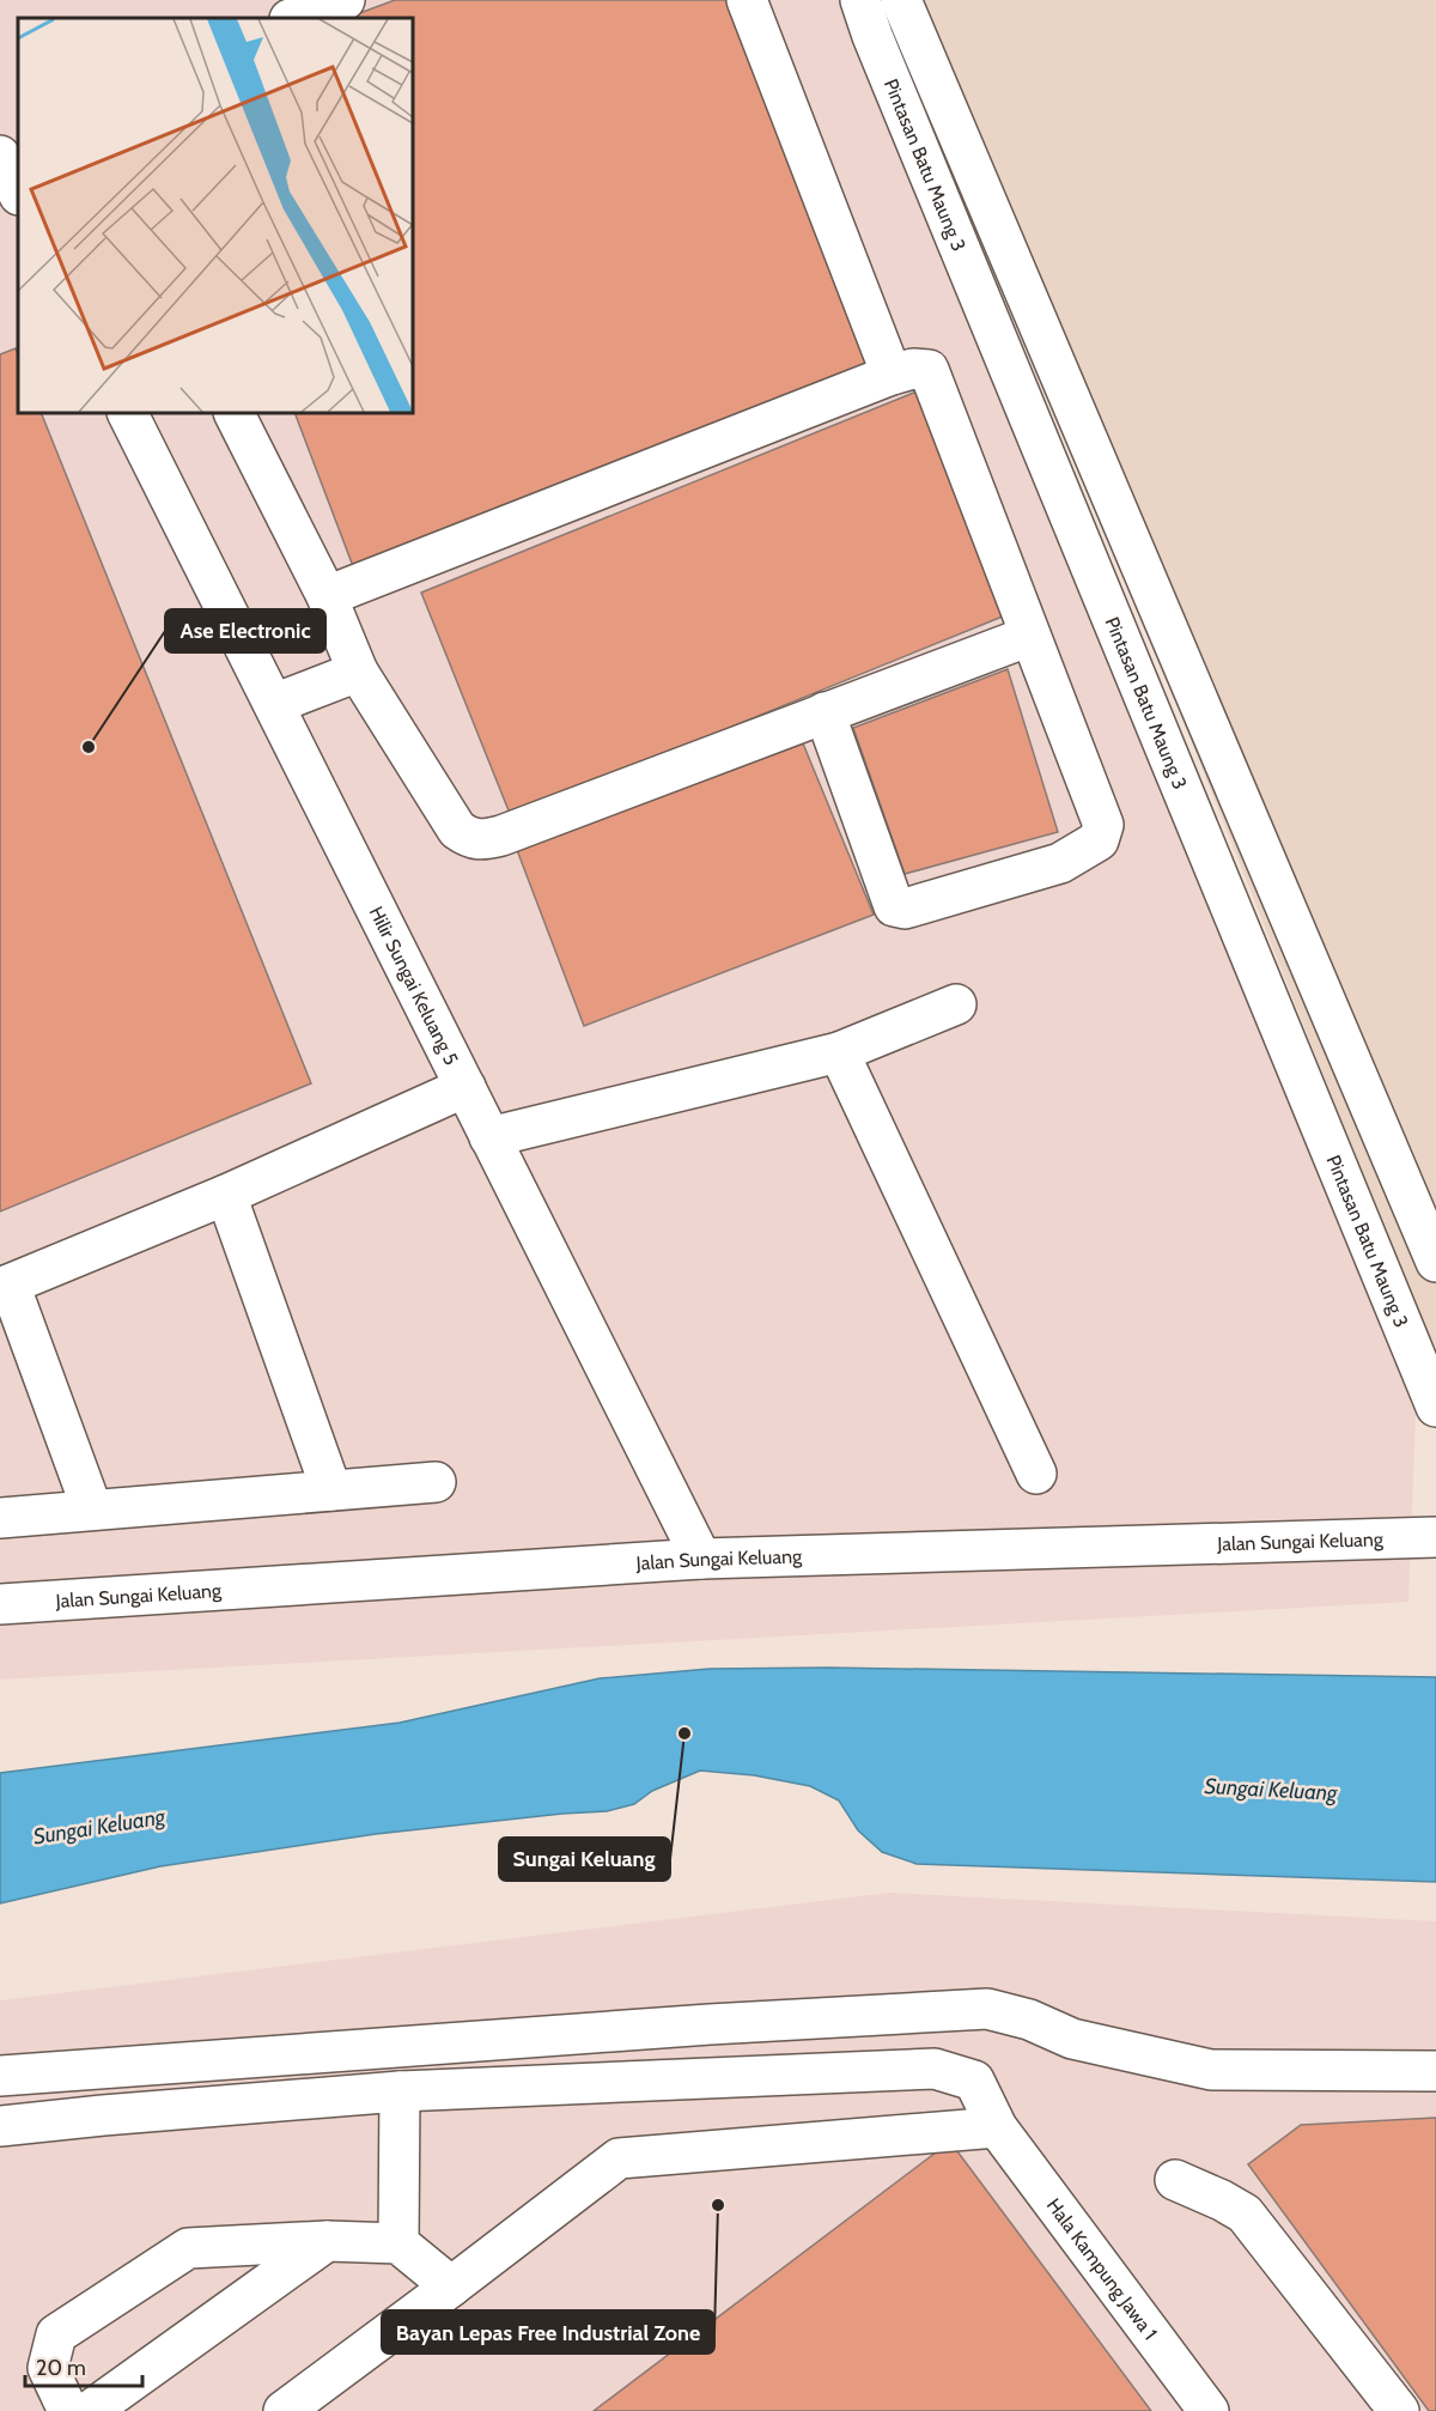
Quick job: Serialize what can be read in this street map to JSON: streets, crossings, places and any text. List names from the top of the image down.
{
  "streets": {
    "street": [
      "Pintasan Batu Maung 3",
      "Hilir Sungai Keluang 5",
      "Jalan Sungai Keluang",
      "Hala Kampung Jawa 1"
    ]
  },
  "crossings": [
    ["Hilir Sungai Keluang 5", "Jalan Sungai Keluang"]
  ],
  "water": ["Sungai Keluang"],
  "places": ["Ase Electronic", "Sungai Keluang", "Bayan Lepas Free Industrial Zone"],
  "scale_bar": "20 m"
}
